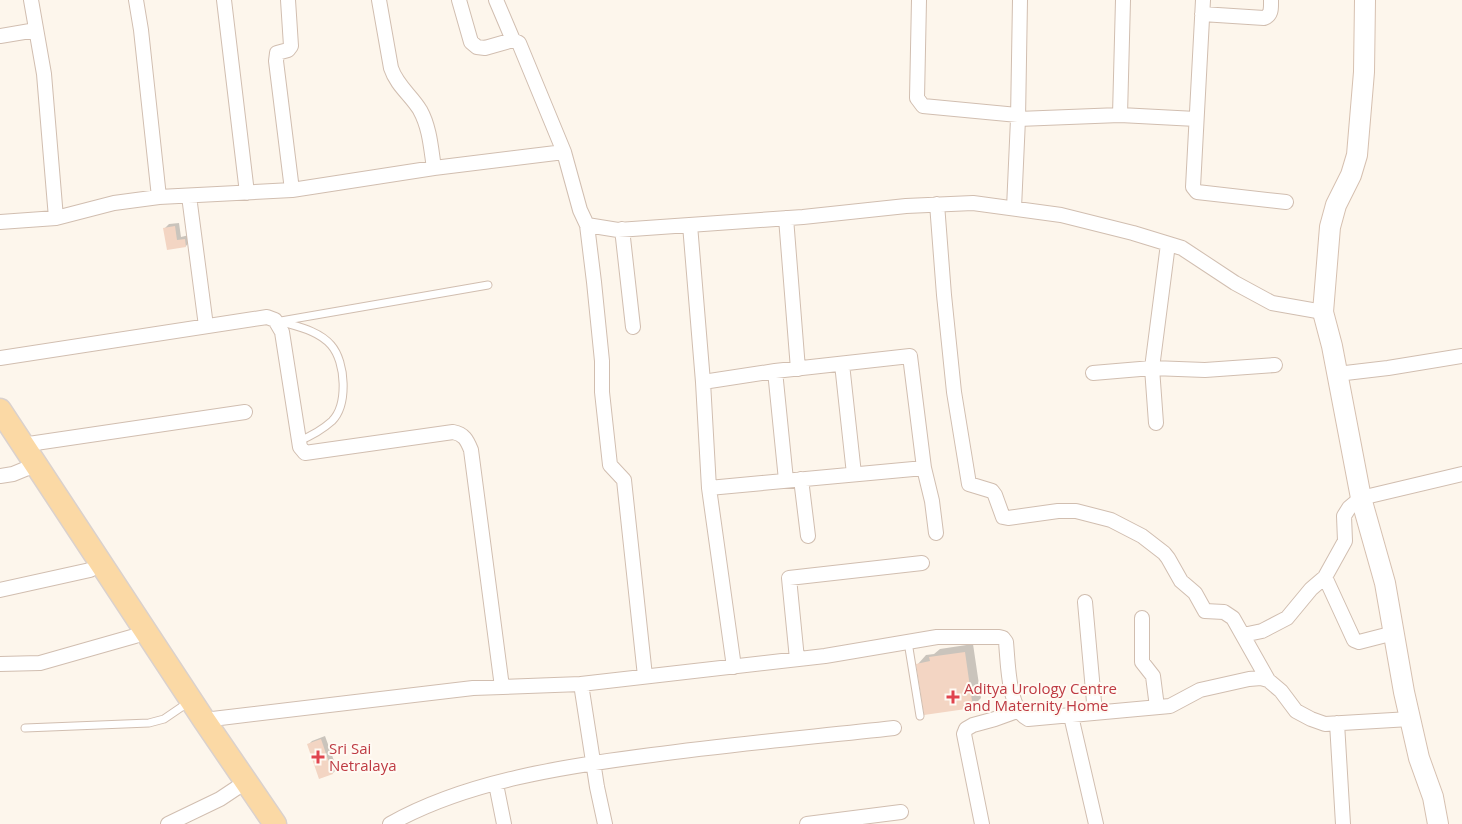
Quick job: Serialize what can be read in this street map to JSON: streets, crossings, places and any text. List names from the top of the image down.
{
  "places": {
    "health": ["Aditya Urology Centre and Maternity Home", "Sri Sai Netralaya"]
  }
}
